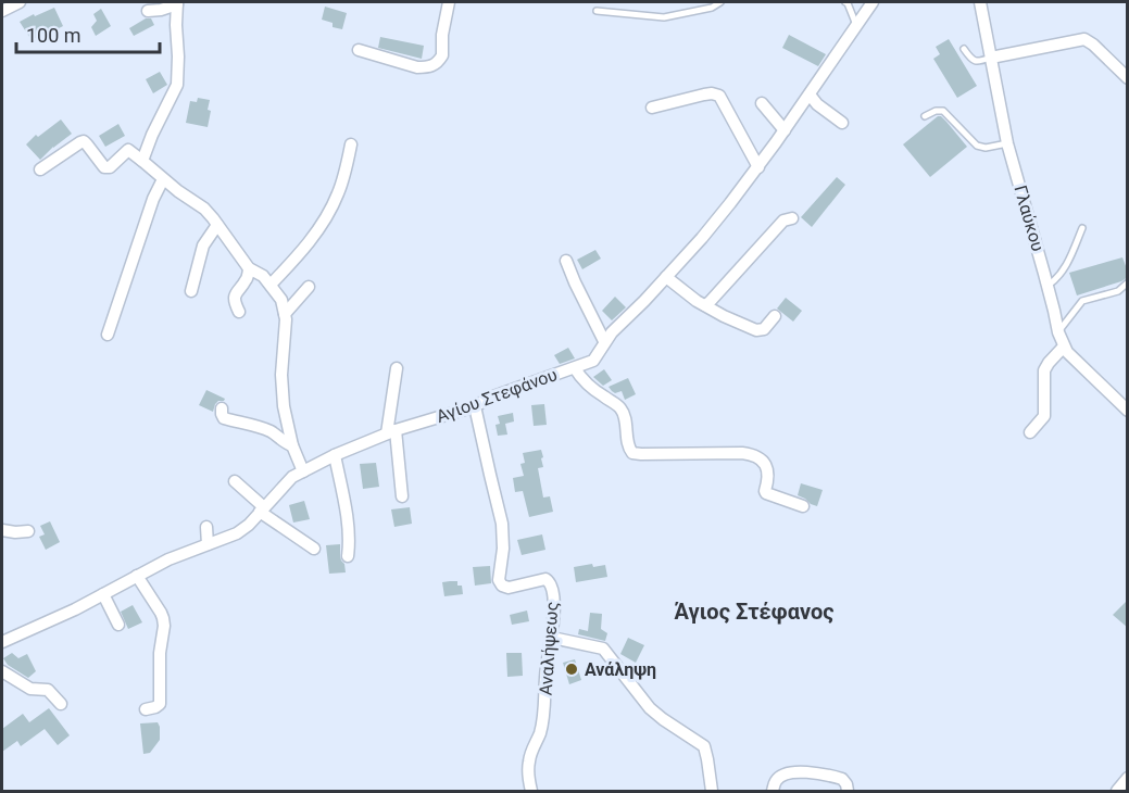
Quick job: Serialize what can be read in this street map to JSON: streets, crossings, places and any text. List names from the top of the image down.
{
  "streets": {
    "street": ["Γλαύκου", "Αγίου Στεφάνου", "Αναλήψεως"]
  },
  "crossings": [
    ["Αγίου Στεφάνου", "Αναλήψεως"]
  ],
  "districts": ["Άγιος Στέφανος"],
  "places": ["Ανάληψη"],
  "scale_bar": "100 m"
}
